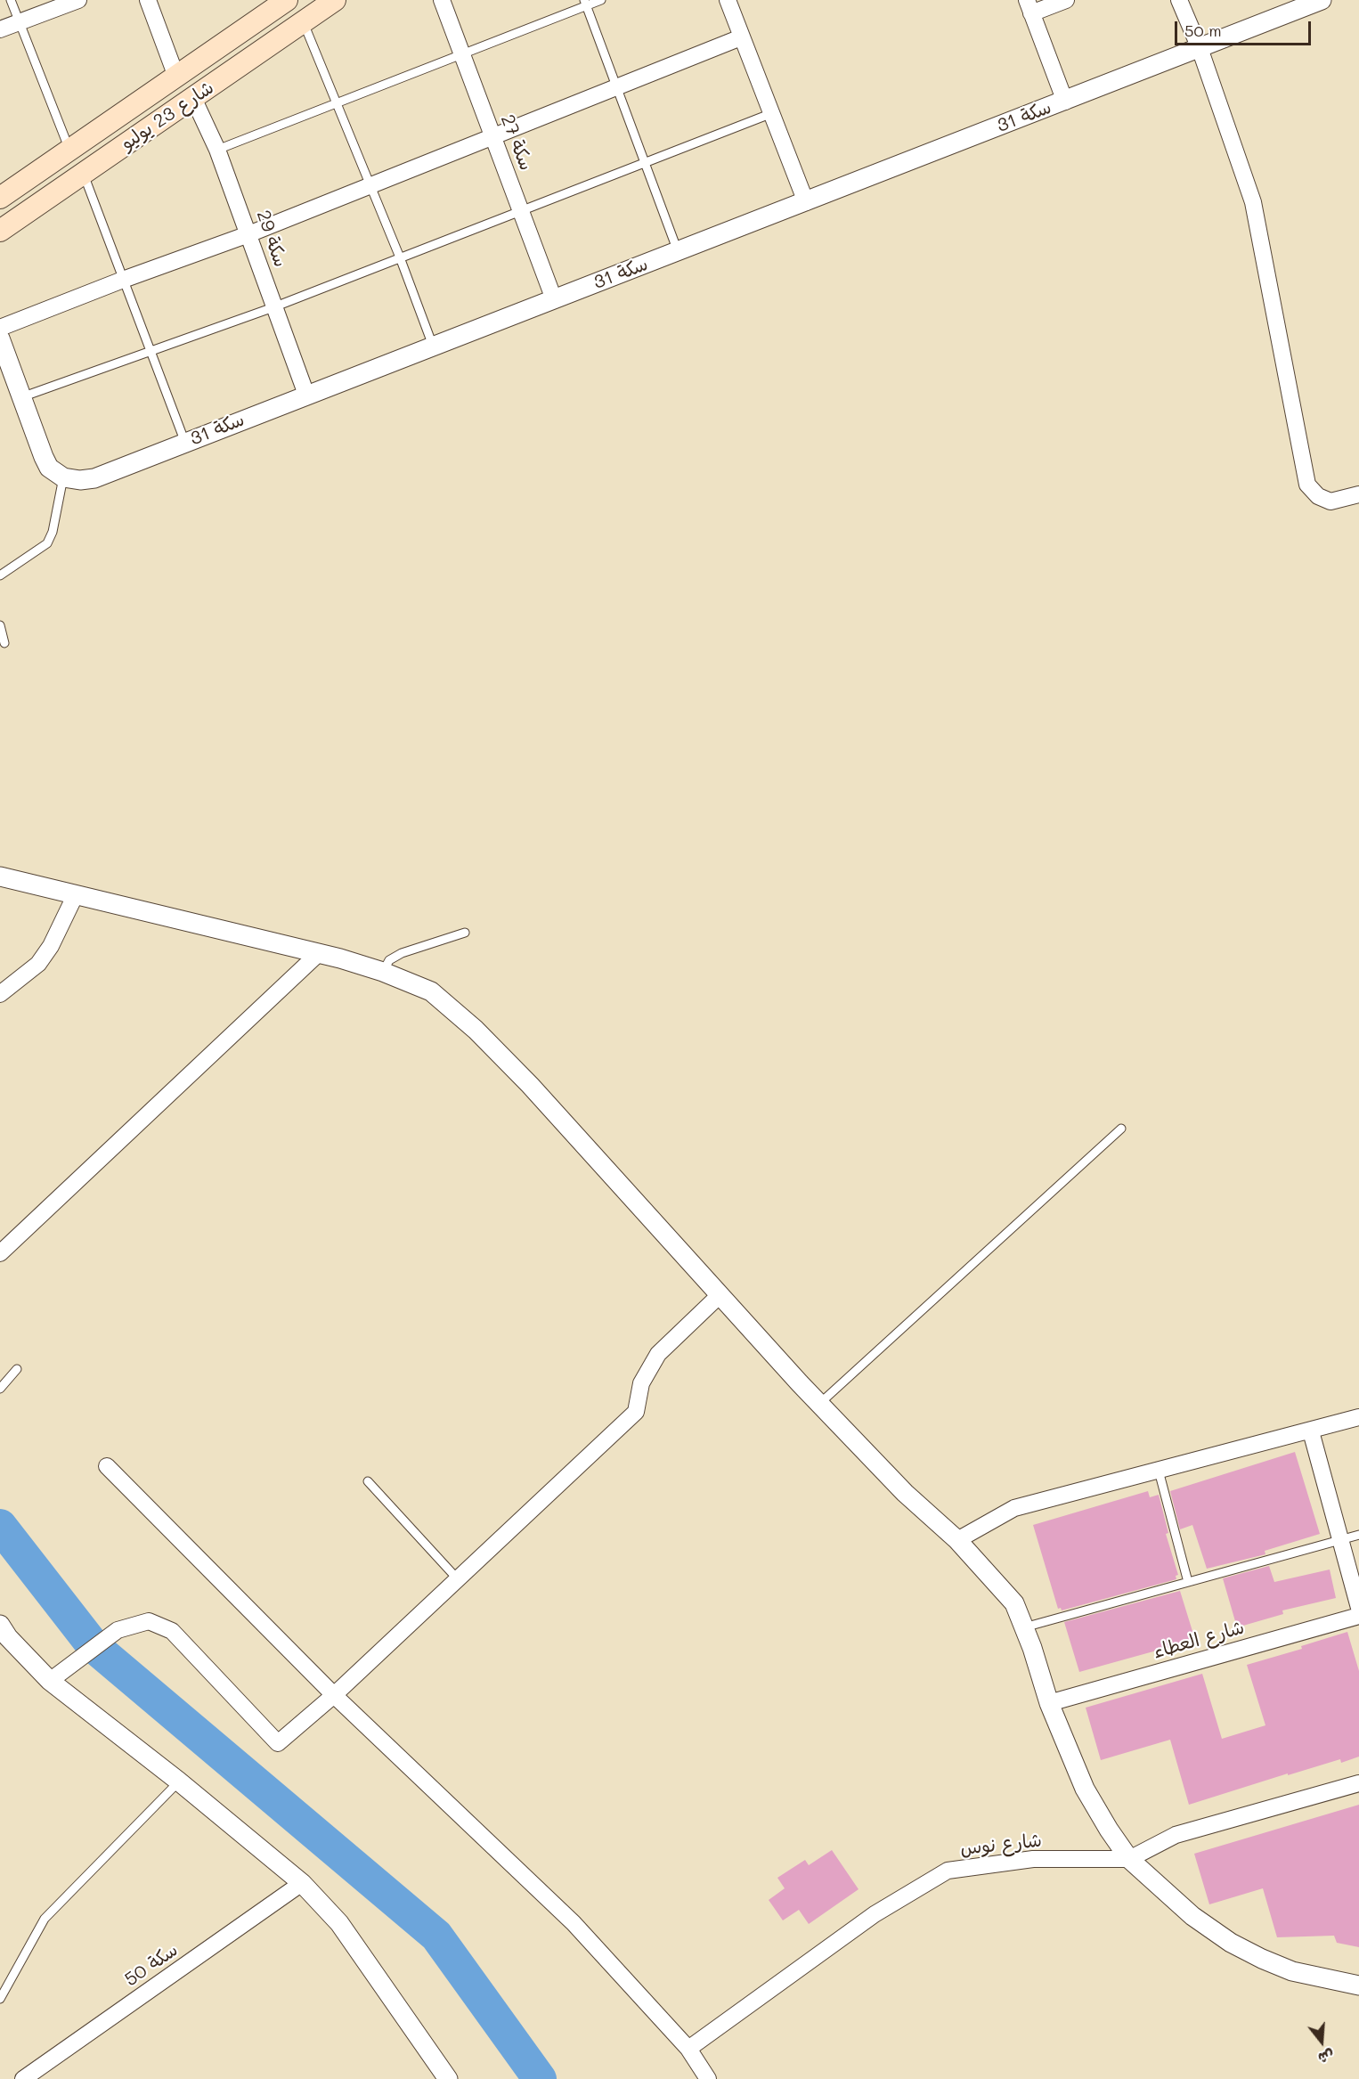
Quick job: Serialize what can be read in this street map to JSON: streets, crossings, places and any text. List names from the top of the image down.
{
  "streets": {
    "main road": ["شارع 23 يوليو"],
    "street": [
      "سكة 31",
      "سكة 27",
      "سكة 29",
      "شارع العطاء",
      "شارع نوس",
      "سكة 50"
    ]
  },
  "crossings": [
    ["شارع 23 يوليو", "سكة 29"],
    ["سكة 31", "سكة 27"],
    ["سكة 31", "سكة 29"]
  ],
  "scale_bar": "50 m",
  "north": "bottom"
}
